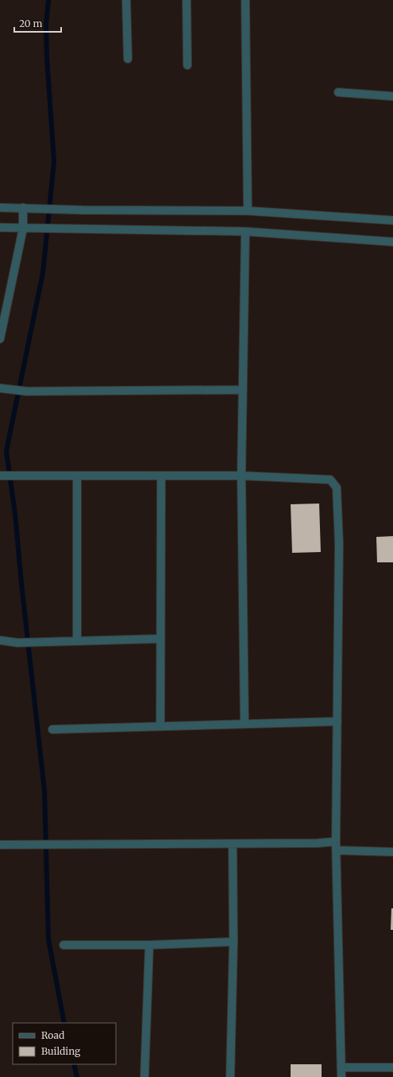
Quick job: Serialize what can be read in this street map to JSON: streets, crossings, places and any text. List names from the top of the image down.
{
  "legend": ["Road", "Building"],
  "scale_bar": "20 m"
}
